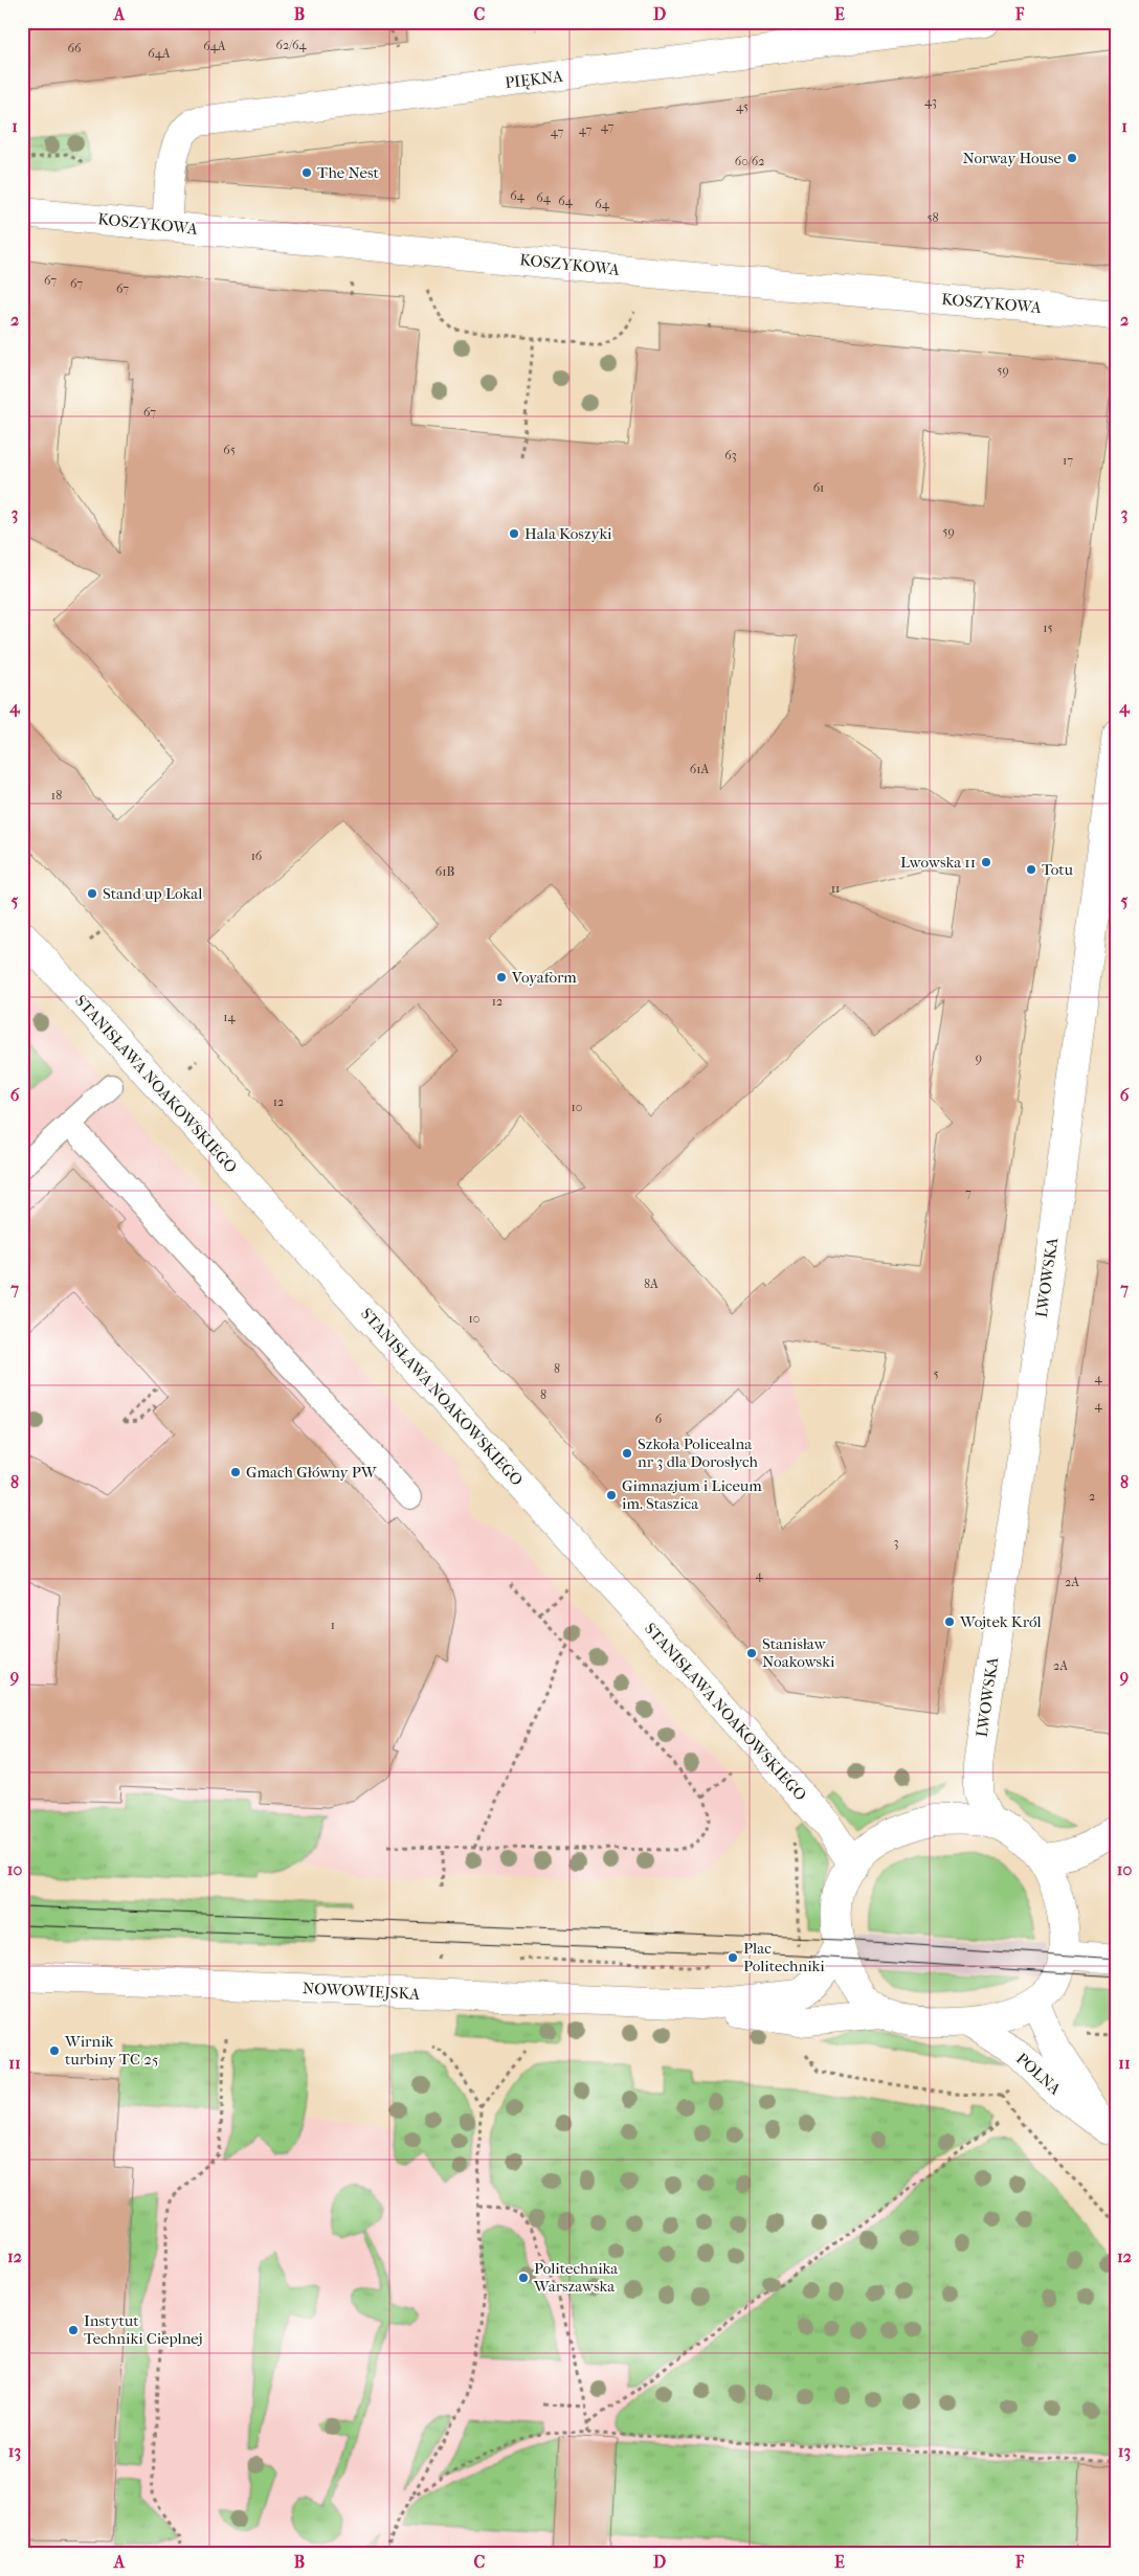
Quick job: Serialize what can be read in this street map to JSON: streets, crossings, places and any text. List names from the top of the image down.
{
  "streets": {
    "street": [
      "PIĘKNA",
      "KOSZYKOWA",
      "STANISŁAWA NOAKOWSKIEGO",
      "LWOWSKA",
      "NOWOWIEJSKA",
      "POLNA"
    ]
  },
  "crossings": [
    ["PIĘKNA", "KOSZYKOWA"]
  ],
  "places": [
    "Norway House",
    "The Nest",
    "Hala Koszyki",
    "Lwowska 11",
    "Totu",
    "Stand up Lokal",
    "Voyaform",
    "Szkoła Policealna nr 3 dla Dorosłych",
    "Gmach Główny PW",
    "Gimnazjum i Liceum im. Staszica",
    "Wojtek Król",
    "Stanisław Noakowski",
    "Plac Politechniki",
    "Wirnik turbiny TC 25",
    "Politechnika Warszawska",
    "Instytut Techniki Cieplnej"
  ],
  "house_numbers": [
    "62/64",
    "64A",
    "66",
    "64A",
    "43",
    "45",
    "47",
    "47",
    "47",
    "60/62",
    "64",
    "64",
    "64",
    "64",
    "58",
    "67",
    "67",
    "67",
    "59",
    "67",
    "65",
    "63",
    "17",
    "61",
    "59",
    "15",
    "61A",
    "18",
    "16",
    "61B",
    "11",
    "12",
    "14",
    "9",
    "12",
    "10",
    "7",
    "8A",
    "10",
    "8",
    "5",
    "4",
    "8",
    "4",
    "6",
    "2",
    "3",
    "4",
    "2A",
    "1",
    "2A"
  ],
  "grid": {
    "columns": [
      "A",
      "B",
      "C",
      "D",
      "E",
      "F"
    ],
    "rows": [
      "1",
      "2",
      "3",
      "4",
      "5",
      "6",
      "7",
      "8",
      "9",
      "10",
      "11",
      "12",
      "13"
    ]
  }
}
